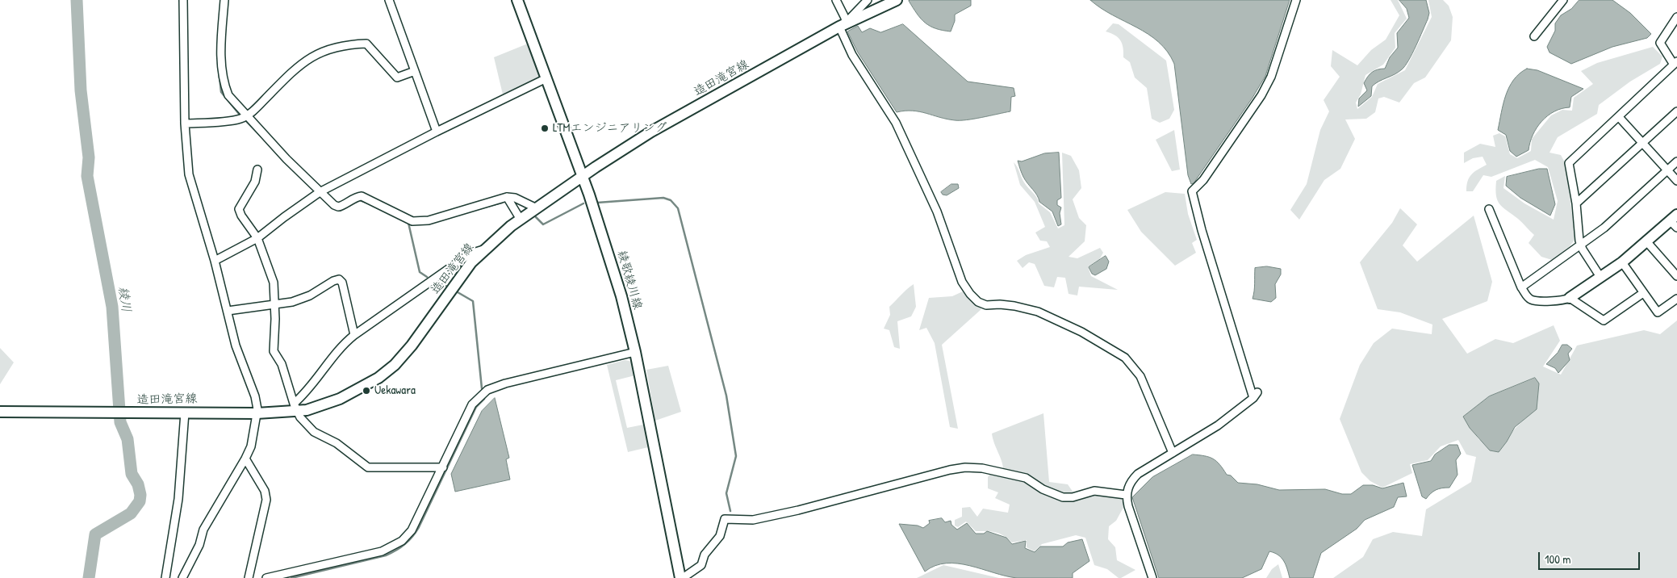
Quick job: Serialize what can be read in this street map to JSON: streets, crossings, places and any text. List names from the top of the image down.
{
  "streets": {
    "main road": ["造田滝宮線", "綾歌綾川線"]
  },
  "crossings": [
    ["造田滝宮線", "綾歌綾川線"]
  ],
  "water": ["綾川"],
  "places": ["LTMエンジニアリング", "Uekawara"],
  "scale_bar": "100 m"
}
